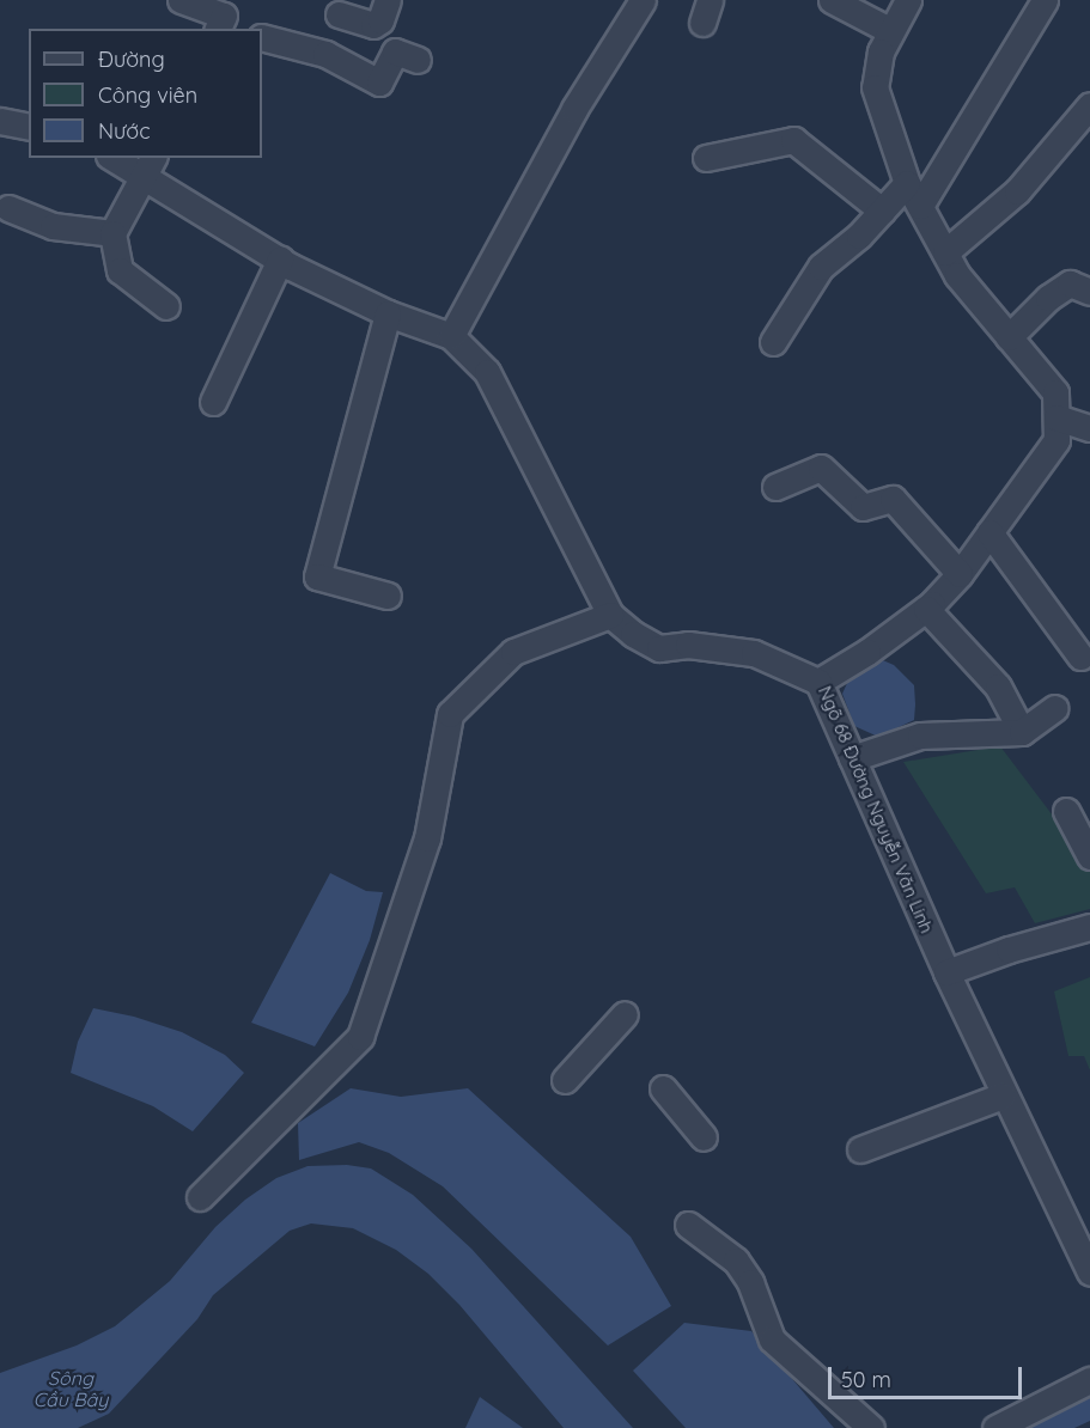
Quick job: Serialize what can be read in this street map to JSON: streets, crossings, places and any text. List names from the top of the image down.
{
  "streets": {
    "street": ["Ngõ 68 Đường Nguyễn Văn Linh"]
  },
  "water": ["Sông Cầu Bây"],
  "legend": ["Đường", "Công viên", "Nước"],
  "scale_bar": "50 m"
}
